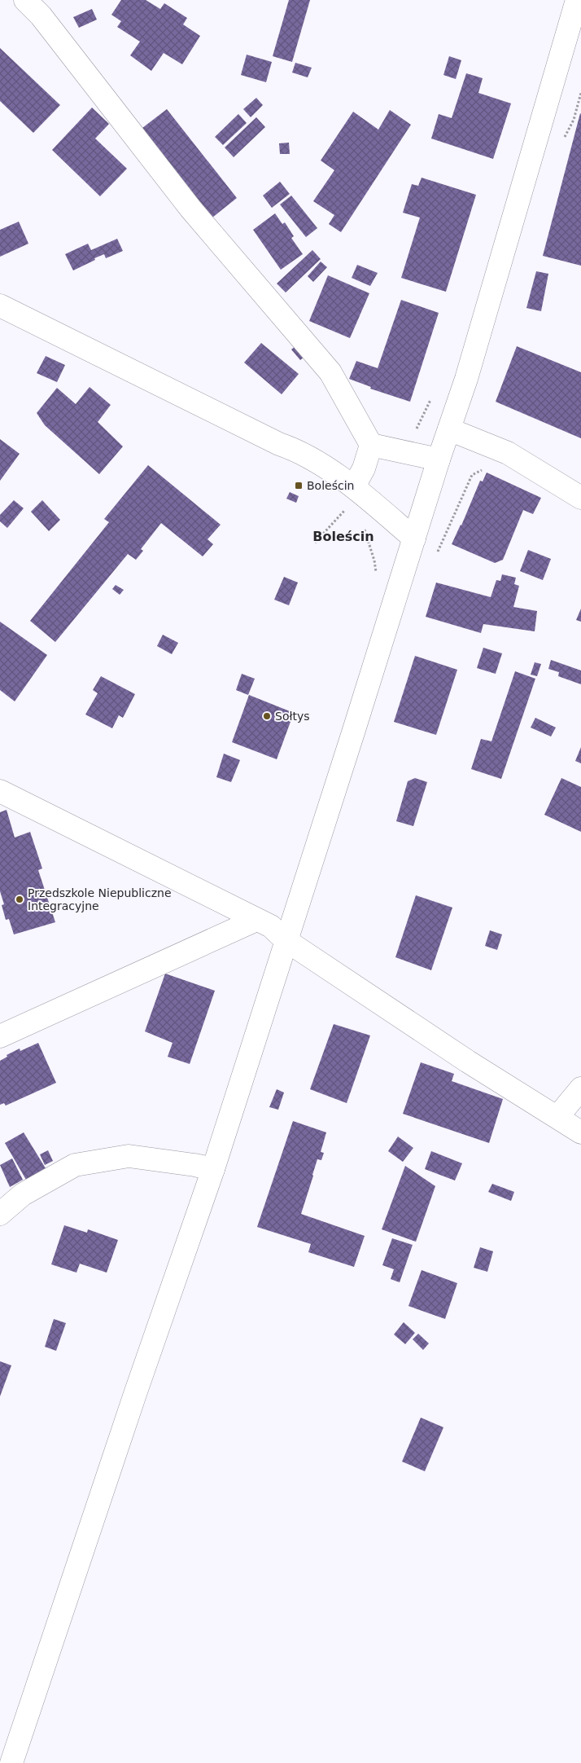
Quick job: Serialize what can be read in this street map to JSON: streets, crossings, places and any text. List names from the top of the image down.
{
  "districts": ["Boleścin"],
  "places": {
    "transit": ["Boleścin"],
    "other": ["Sołtys", "Przedszkole Niepubliczne Integracyjne"]
  }
}
